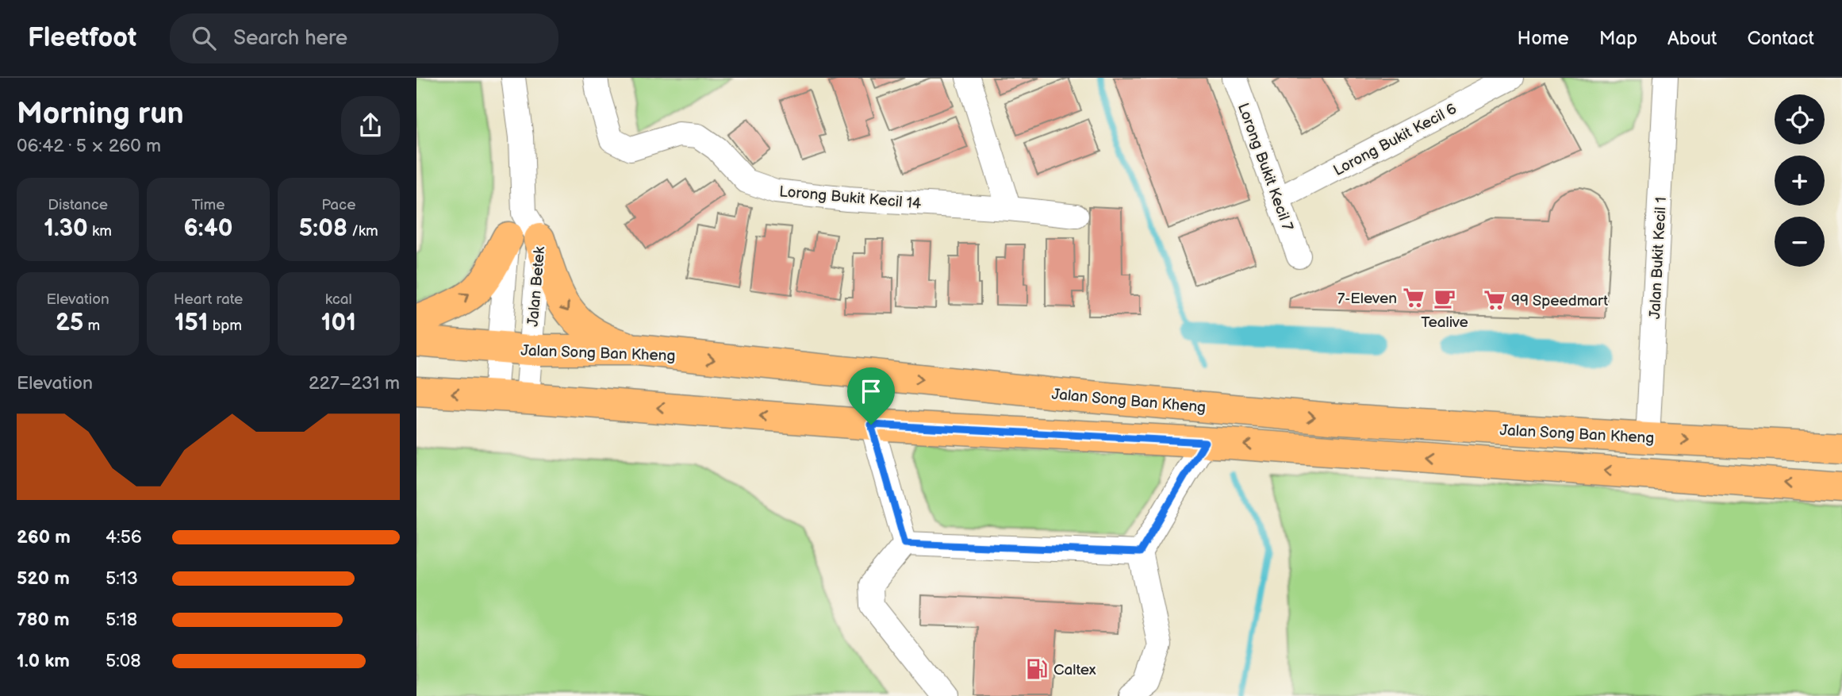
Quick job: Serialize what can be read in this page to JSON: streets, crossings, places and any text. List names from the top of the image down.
{
  "streets": {
    "main road": ["Jalan Song Ban Kheng"],
    "street": [
      "Lorong Bukit Kecil 6",
      "Lorong Bukit Kecil 7",
      "Lorong Bukit Kecil 14",
      "Jalan Bukit Kecil 1",
      "Jalan Betek"
    ]
  },
  "crossings": [
    ["Lorong Bukit Kecil 6", "Lorong Bukit Kecil 7"],
    ["Jalan Bukit Kecil 1", "Jalan Song Ban Kheng"],
    ["Jalan Betek", "Jalan Song Ban Kheng"]
  ],
  "places": {
    "supermarket": ["7-Eleven", "99 Speedmart"],
    "cafe": ["Tealive"],
    "fuel station": ["Caltex"]
  },
  "page": {
    "header": "Fleetfoot",
    "search": "Search here",
    "nav": [
      "Home",
      "Map",
      "About",
      "Contact"
    ],
    "heading": ["Morning run", "06:42 · 5 × 260 m"],
    "map_buttons": ["+", "−"],
    "stats": [
      ["Distance", "1.30 km"],
      ["Time", "6:40"],
      ["Pace", "5:08 /km"],
      ["Elevation", "25 m"],
      ["Heart rate", "151 bpm"],
      ["kcal", "101"]
    ],
    "chart": ["Elevation", "227–231 m"],
    "list": [
      {
        "name": "260 m",
        "note": "4:56"
      },
      {
        "name": "520 m",
        "note": "5:13"
      },
      {
        "name": "780 m",
        "note": "5:18"
      },
      {
        "name": "1.0 km",
        "note": "5:08"
      }
    ]
  }
}
